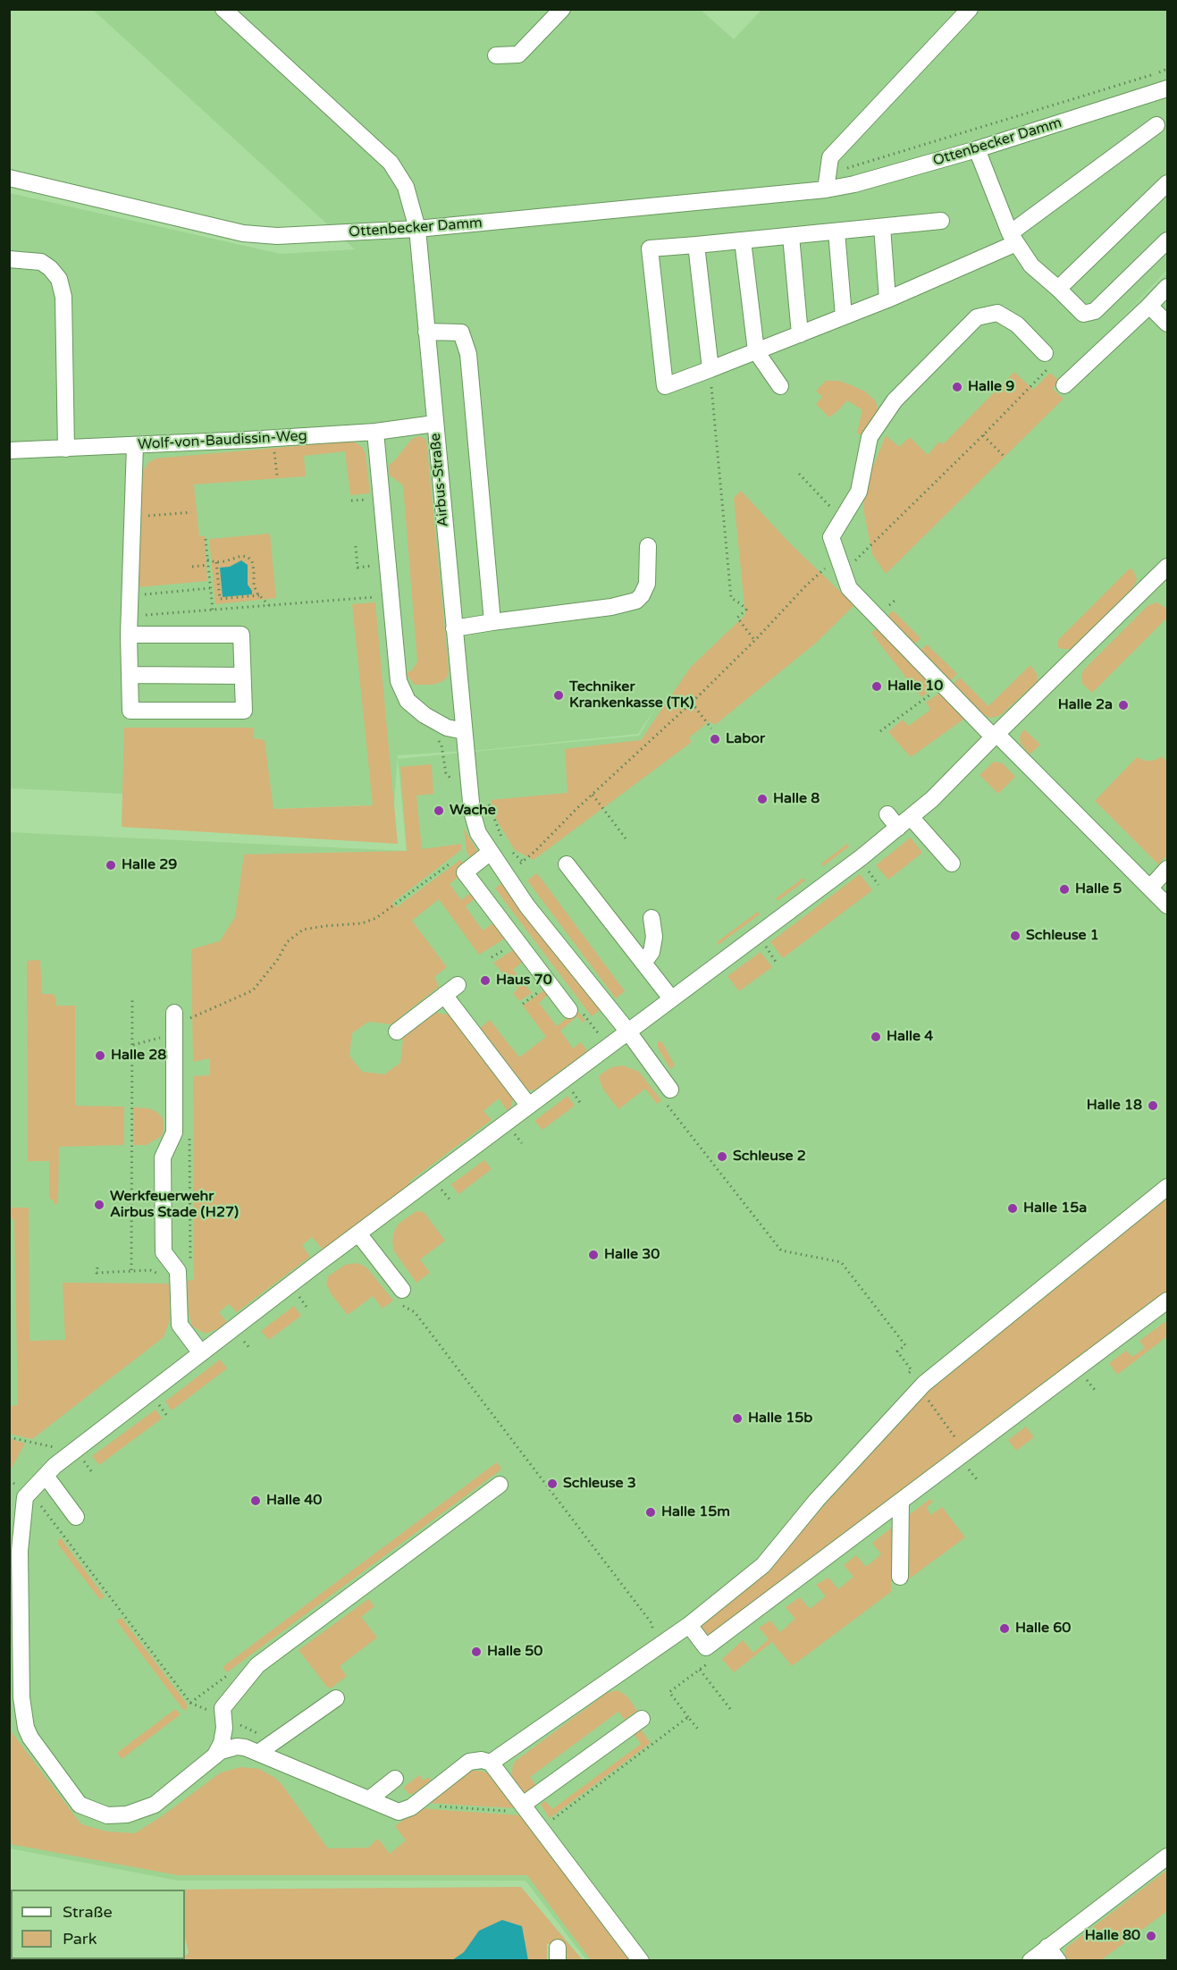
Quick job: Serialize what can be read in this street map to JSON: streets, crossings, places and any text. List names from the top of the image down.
{
  "streets": {
    "street": ["Ottenbecker Damm", "Wolf-von-Baudissin-Weg", "Airbus-Straße"]
  },
  "crossings": [
    ["Ottenbecker Damm", "Airbus-Straße"],
    ["Wolf-von-Baudissin-Weg", "Airbus-Straße"]
  ],
  "places": [
    "Halle 9",
    "Halle 10",
    "Techniker Krankenkasse (TK)",
    "Halle 2a",
    "Labor",
    "Halle 8",
    "Wache",
    "Halle 29",
    "Halle 5",
    "Schleuse 1",
    "Haus 70",
    "Halle 4",
    "Halle 28",
    "Halle 18",
    "Schleuse 2",
    "Werkfeuerwehr Airbus Stade (H27)",
    "Halle 15a",
    "Halle 30",
    "Halle 15b",
    "Schleuse 3",
    "Halle 40",
    "Halle 15m",
    "Halle 60",
    "Halle 50",
    "Halle 80"
  ],
  "legend": ["Straße", "Park"]
}
